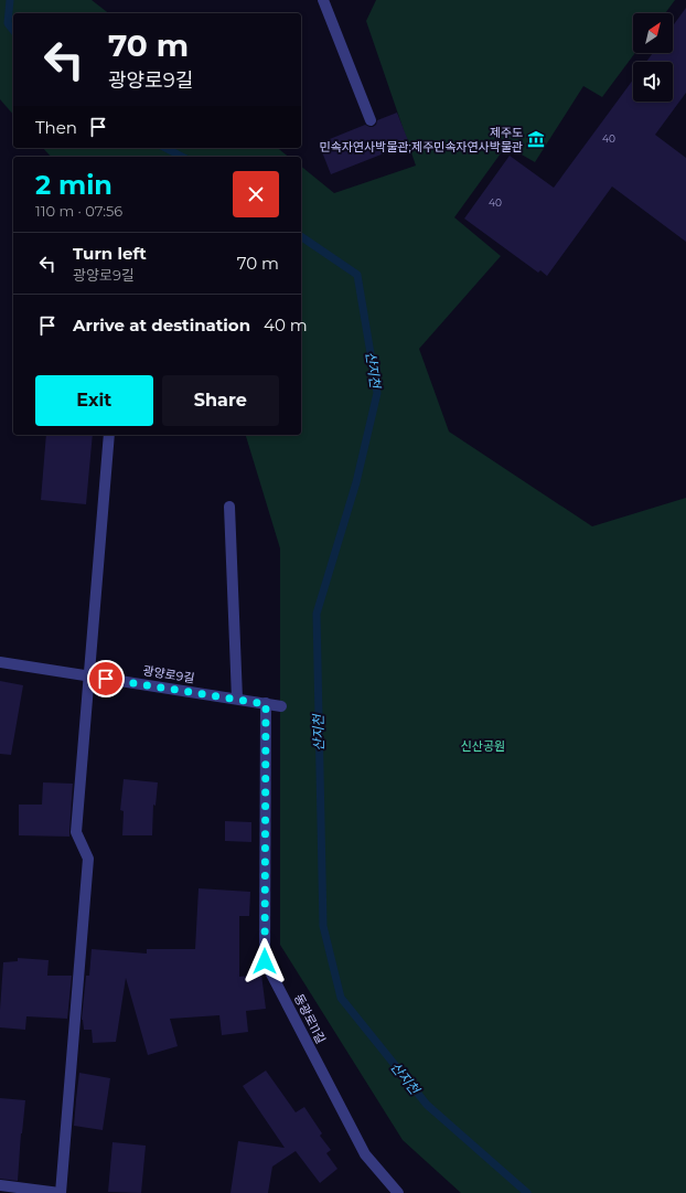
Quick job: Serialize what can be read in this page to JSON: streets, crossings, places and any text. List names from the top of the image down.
{
  "streets": {
    "street": ["광양로9길", "동광로11길"]
  },
  "crossings": [
    ["광양로9길", "동광로11길"]
  ],
  "water": ["산지천"],
  "parks": ["신산공원"],
  "places": {
    "museum": ["제주도 민속자연사박물관;제주민속자연사박물관"]
  },
  "house_numbers": ["40", "40"],
  "north": "top right",
  "page": {
    "turn": ["70 m", "광양로9길"],
    "then": "Then",
    "heading": ["2 min", "110 m · 07:56"],
    "list": [
      {
        "name": "Turn left",
        "note": "광양로9길",
        "value": "70 m"
      },
      {
        "name": "Arrive at destination",
        "value": "40 m"
      }
    ],
    "buttons": ["Exit", "Share"]
  }
}
